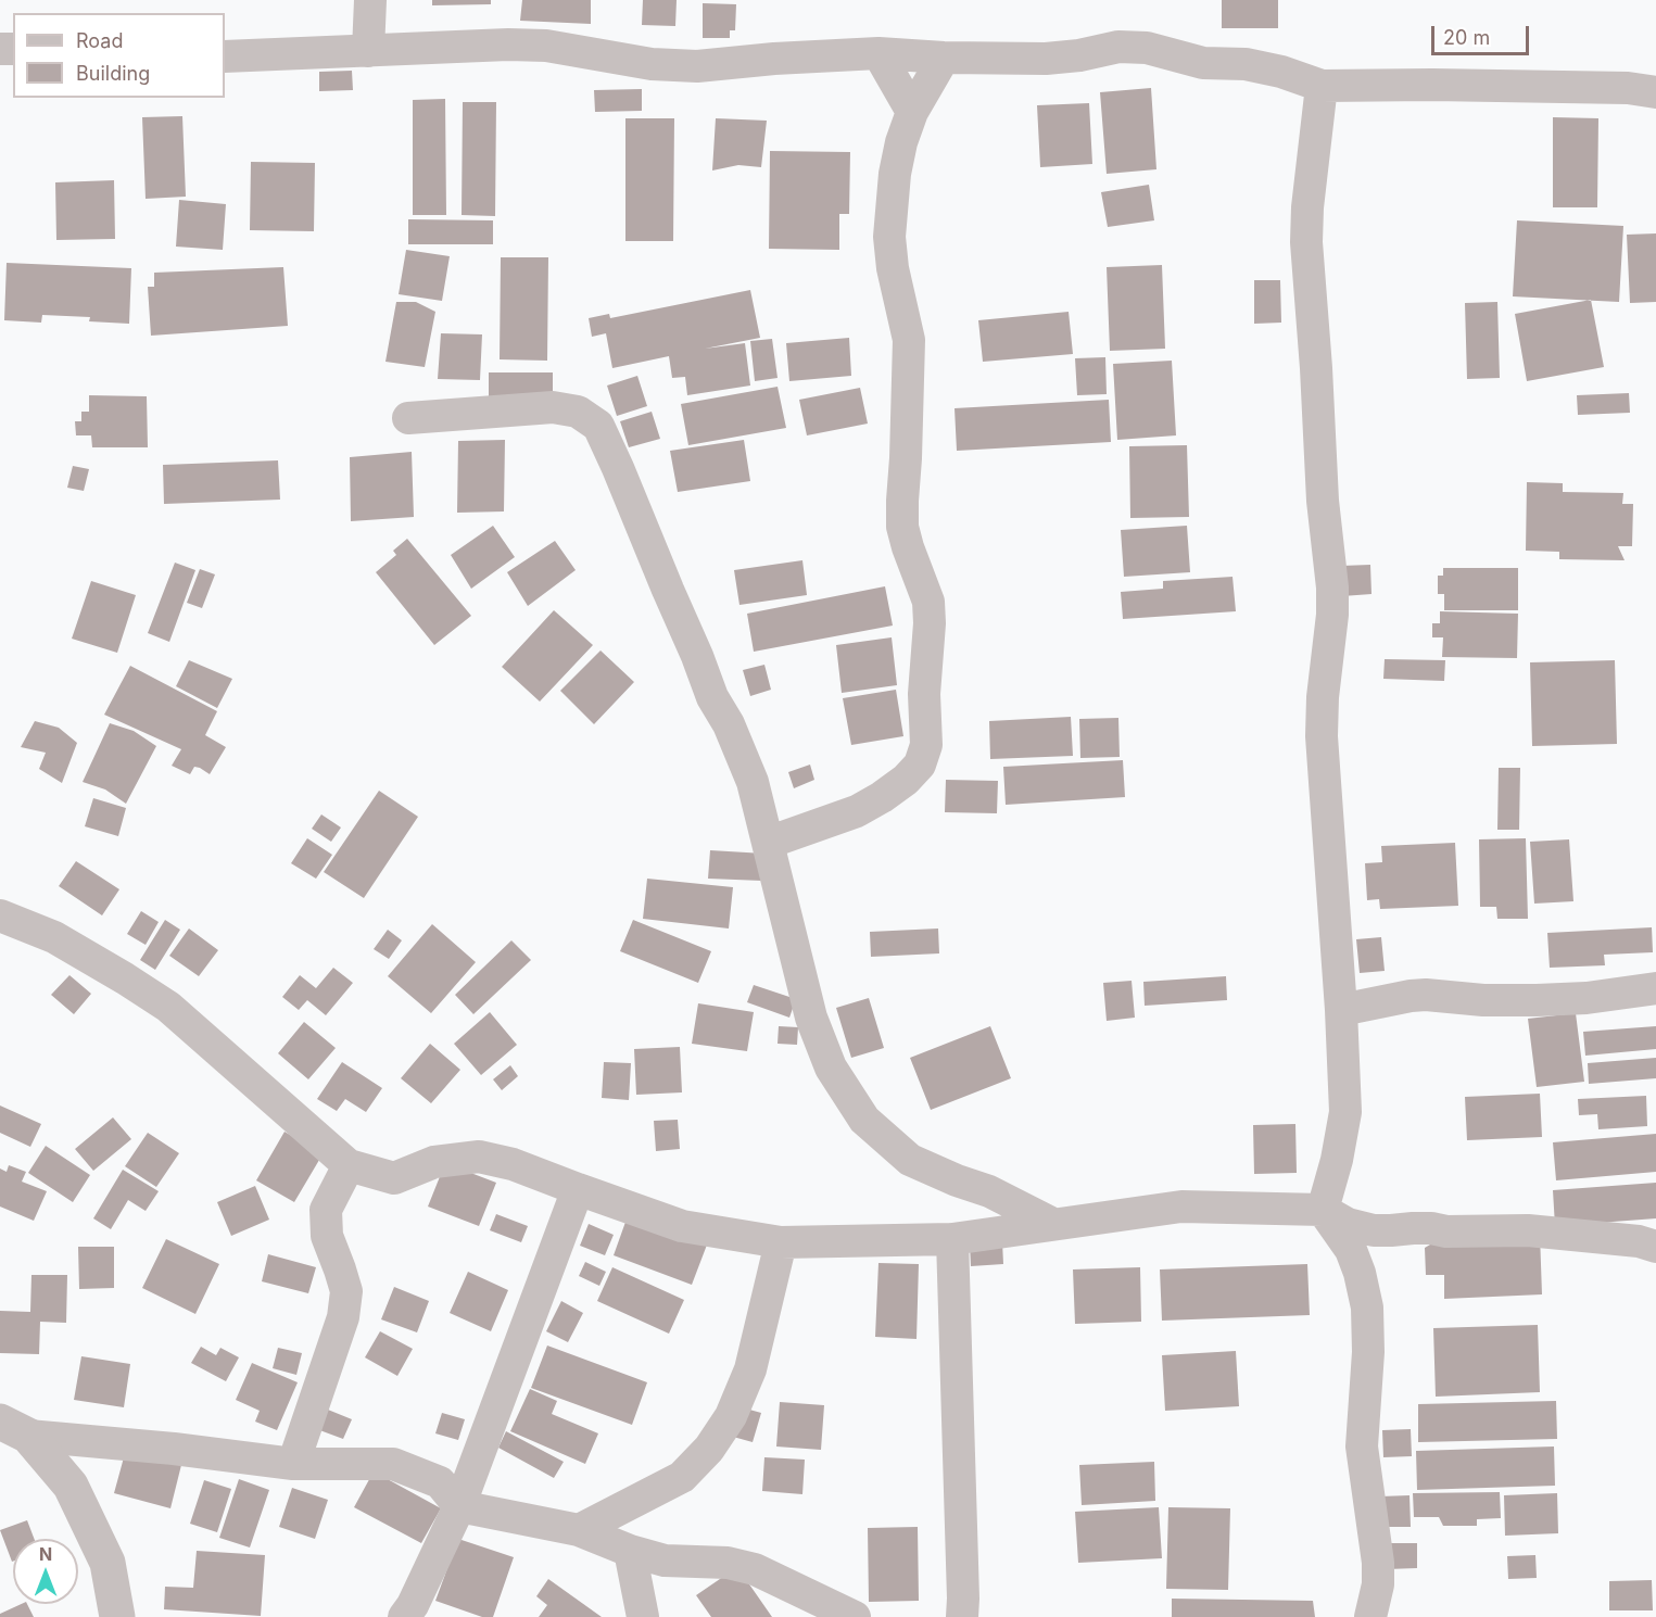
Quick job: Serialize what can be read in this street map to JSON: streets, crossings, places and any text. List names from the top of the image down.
{
  "legend": ["Road", "Building"],
  "scale_bar": "20 m",
  "north": "top"
}
